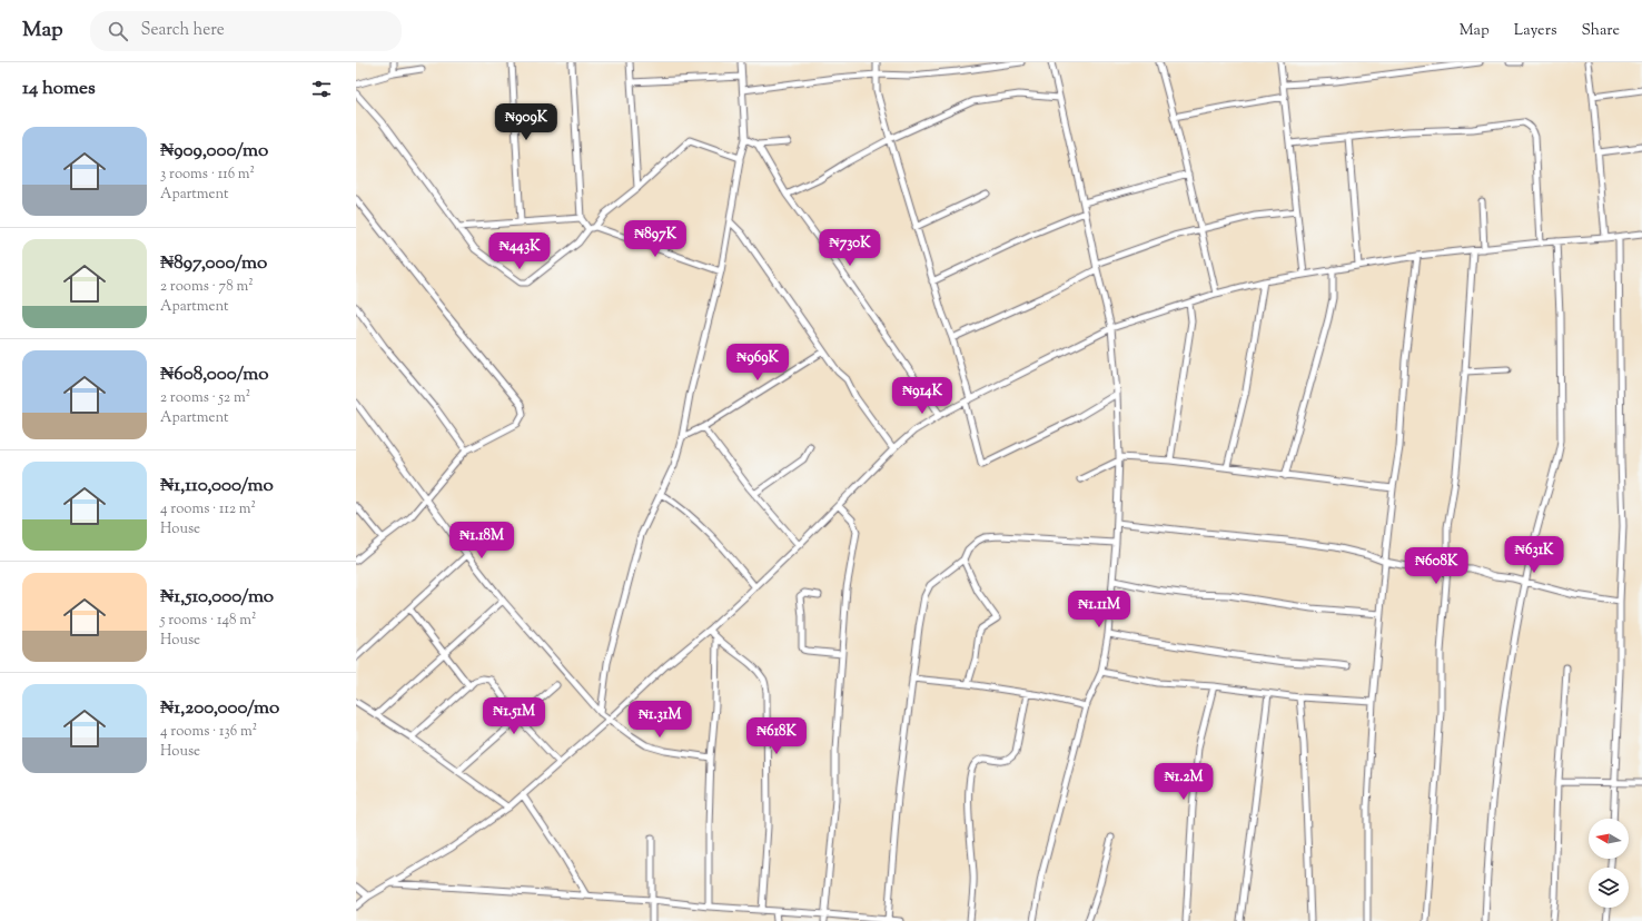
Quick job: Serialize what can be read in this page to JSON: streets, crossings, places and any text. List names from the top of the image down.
{
  "north": "left",
  "page": {
    "header": "Map",
    "search": "Search here",
    "nav": ["Map", "Layers", "Share"],
    "heading": "14 homes",
    "price": [
      "₦909K",
      "₦897K",
      "₦730K",
      "₦443K",
      "₦969K",
      "₦914K",
      "₦1.18M",
      "₦631K",
      "₦608K",
      "₦1.11M",
      "₦1.51M",
      "₦1.31M",
      "₦618K",
      "₦1.2M"
    ],
    "list": [
      {
        "name": "₦909,000/mo",
        "note": "3 rooms · 116 m² · Apartment"
      },
      {
        "name": "₦897,000/mo",
        "note": "2 rooms · 78 m² · Apartment"
      },
      {
        "name": "₦608,000/mo",
        "note": "2 rooms · 52 m² · Apartment"
      },
      {
        "name": "₦1,110,000/mo",
        "note": "4 rooms · 112 m² · House"
      },
      {
        "name": "₦1,510,000/mo",
        "note": "5 rooms · 148 m² · House"
      },
      {
        "name": "₦1,200,000/mo",
        "note": "4 rooms · 136 m² · House"
      }
    ]
  }
}
